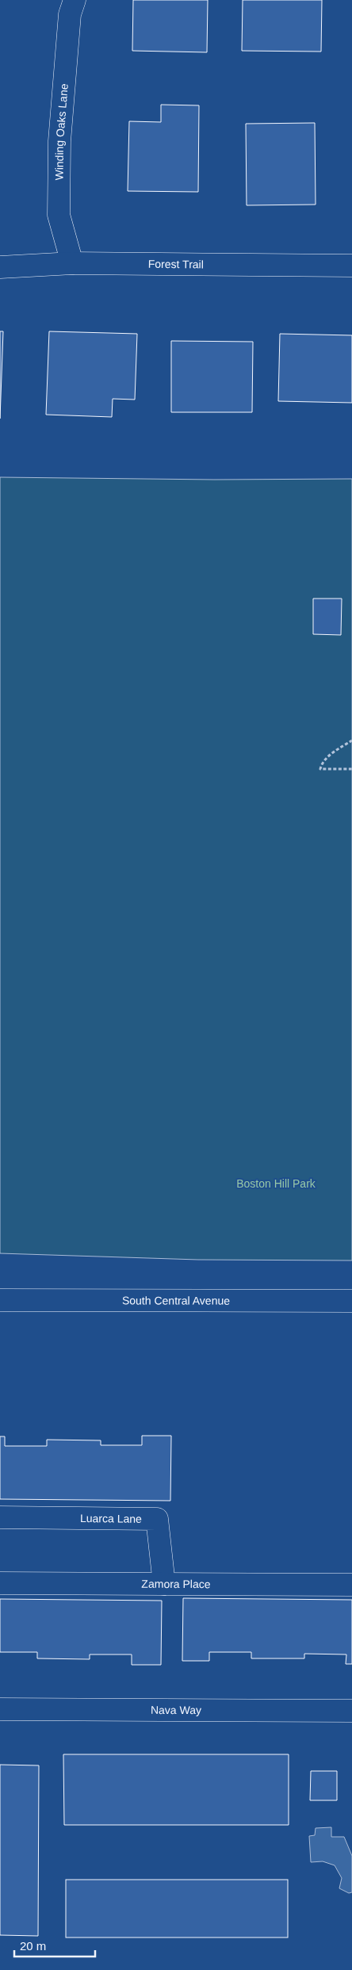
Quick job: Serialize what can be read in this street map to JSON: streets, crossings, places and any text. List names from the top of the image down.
{
  "streets": {
    "street": [
      "Winding Oaks Lane",
      "Forest Trail",
      "South Central Avenue",
      "Luarca Lane",
      "Zamora Place",
      "Nava Way"
    ]
  },
  "crossings": [
    ["Winding Oaks Lane", "Forest Trail"],
    ["Luarca Lane", "Zamora Place"]
  ],
  "parks": ["Boston Hill Park"],
  "scale_bar": "20 m"
}
